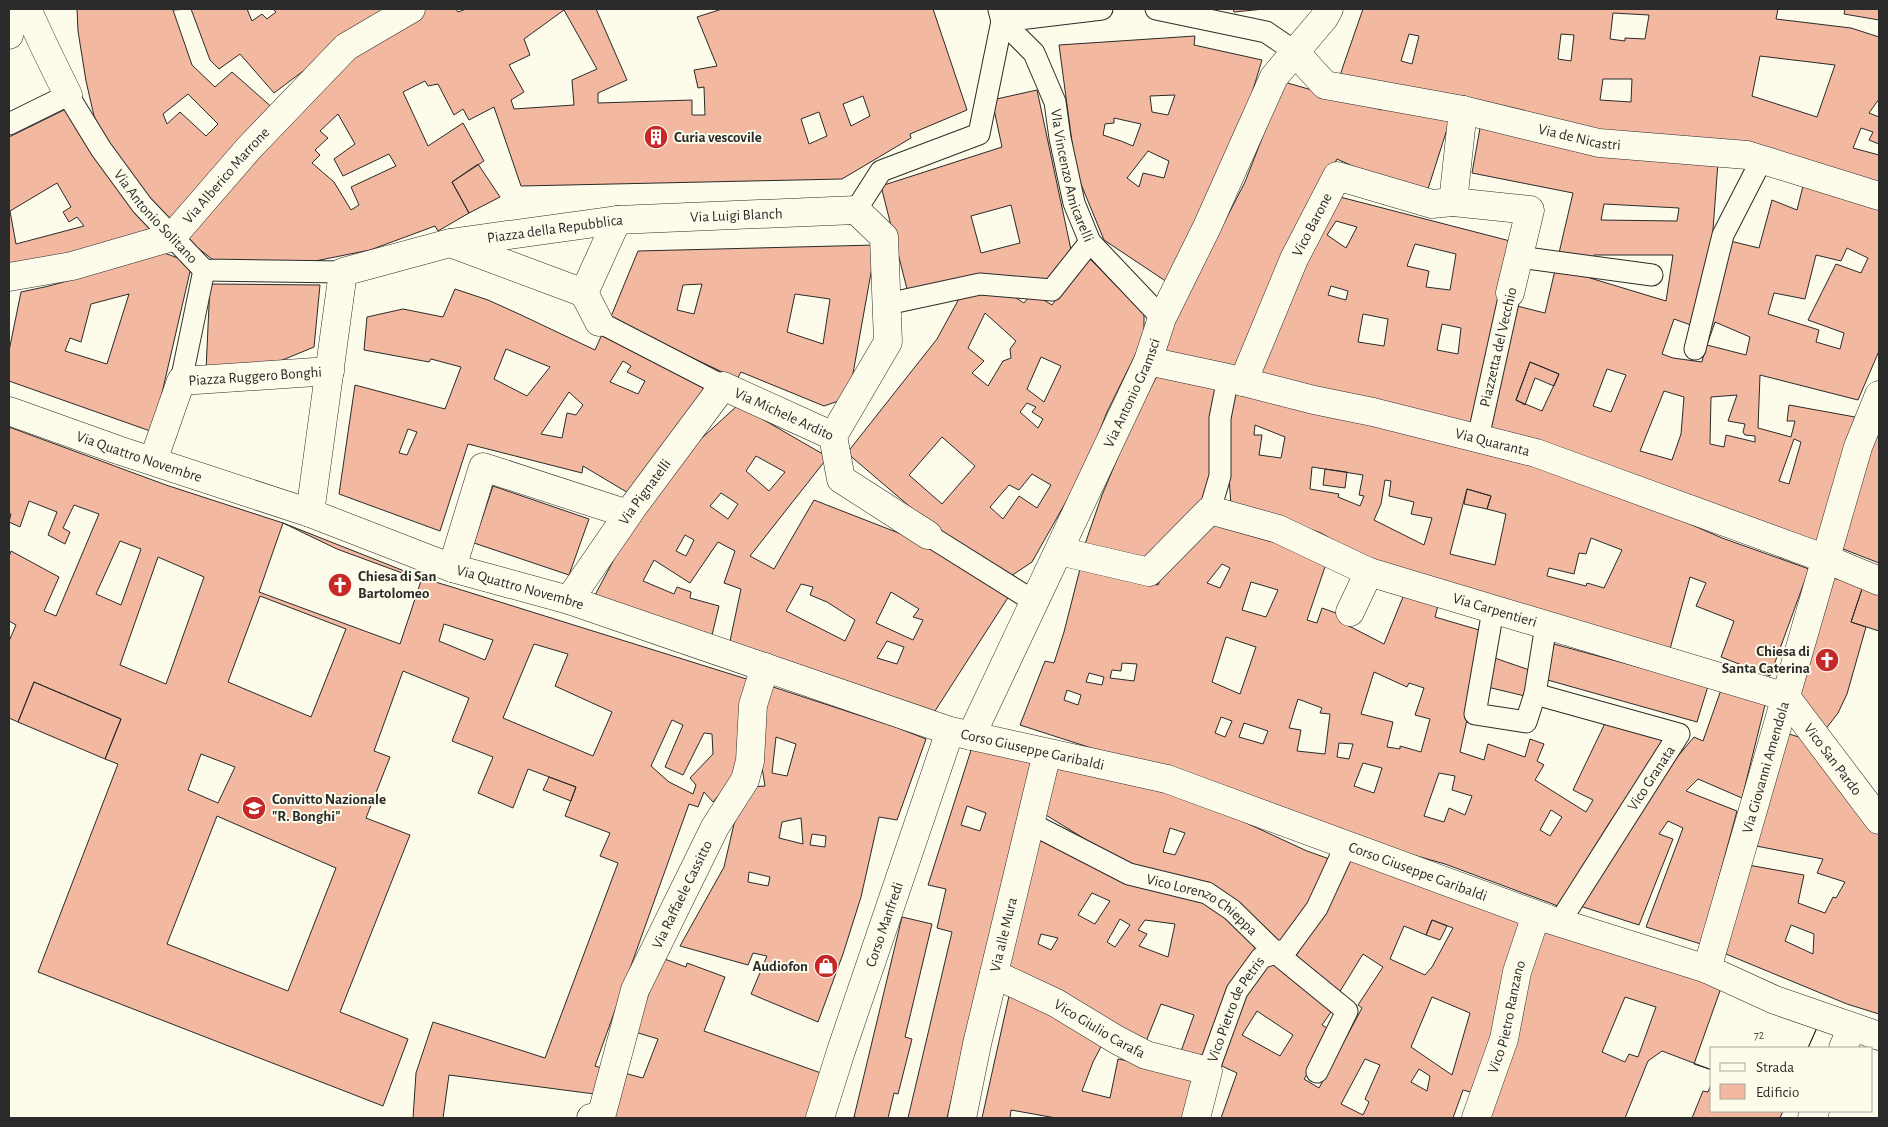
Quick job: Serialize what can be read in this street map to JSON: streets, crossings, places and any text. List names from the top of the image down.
{
  "streets": {
    "street": [
      "Via de Nicastri",
      "VIa Vincenzo Amicarelli",
      "Via Alberico Marrone",
      "Via Luigi Blanch",
      "Via Antonio Solitano",
      "Vico Barone",
      "Piazza della Repubblica",
      "Piazzetta del Vecchio",
      "Piazza Ruggero Bonghi",
      "Via Antonio Gramsci",
      "Via Michele Ardito",
      "Via Quaranta",
      "Via Quattro Novembre",
      "Via Pignatelli",
      "Via Carpentieri",
      "Corso Giuseppe Garibaldi",
      "Vico San Pardo",
      "Via Giovanni Amendola",
      "Vico Granata",
      "Via Raffaele Cassitto",
      "Vico Lorenzo Chieppa",
      "Corso Manfredi",
      "Via alle Mura",
      "Vico Pietro de Petris",
      "Vico Pietro Ranzano",
      "Vico Giulio Carafa"
    ]
  },
  "crossings": [
    ["Via de Nicastri", "Via Antonio Gramsci"],
    ["VIa Vincenzo Amicarelli", "Via Antonio Gramsci"],
    ["Via Alberico Marrone", "Via Antonio Solitano"],
    ["Via Luigi Blanch", "Piazza della Repubblica"],
    ["Via Antonio Solitano", "Piazza della Repubblica"],
    ["Vico Barone", "Piazzetta del Vecchio"],
    ["Vico Barone", "Via Quaranta"],
    ["Piazzetta del Vecchio", "Via Quaranta"],
    ["Piazza Ruggero Bonghi", "Via Quattro Novembre"],
    ["Via Antonio Gramsci", "Via Michele Ardito"],
    ["Via Antonio Gramsci", "Via Quaranta"],
    ["Via Antonio Gramsci", "Via Quattro Novembre"],
    ["Via Antonio Gramsci", "Corso Giuseppe Garibaldi"],
    ["Via Antonio Gramsci", "Corso Manfredi"],
    ["Via Michele Ardito", "Via Pignatelli"],
    ["Via Quaranta", "Via Giovanni Amendola"],
    ["Via Quattro Novembre", "Via Pignatelli"],
    ["Via Quattro Novembre", "Corso Giuseppe Garibaldi"],
    ["Via Quattro Novembre", "Via Raffaele Cassitto"],
    ["Via Quattro Novembre", "Corso Manfredi"],
    ["Via Carpentieri", "Vico San Pardo"],
    ["Via Carpentieri", "Via Giovanni Amendola"],
    ["Corso Giuseppe Garibaldi", "Via Giovanni Amendola"],
    ["Corso Giuseppe Garibaldi", "Vico Granata"],
    ["Corso Giuseppe Garibaldi", "Corso Manfredi"],
    ["Corso Giuseppe Garibaldi", "Via alle Mura"],
    ["Corso Giuseppe Garibaldi", "Vico Pietro de Petris"],
    ["Corso Giuseppe Garibaldi", "Vico Pietro Ranzano"],
    ["Vico San Pardo", "Via Giovanni Amendola"],
    ["Vico Granata", "Vico Pietro Ranzano"],
    ["Vico Lorenzo Chieppa", "Via alle Mura"],
    ["Vico Lorenzo Chieppa", "Vico Pietro de Petris"],
    ["Via alle Mura", "Vico Giulio Carafa"],
    ["Vico Pietro de Petris", "Vico Giulio Carafa"]
  ],
  "places": {
    "building": ["Curia vescovile"],
    "church": ["Chiesa di San Bartolomeo", "Chiesa di Santa Caterina"],
    "school or university": ["Convitto Nazionale \"R. Bonghi\""],
    "shop": ["Audiofon"]
  },
  "house_numbers": ["72"],
  "legend": ["Strada", "Edificio"]
}
